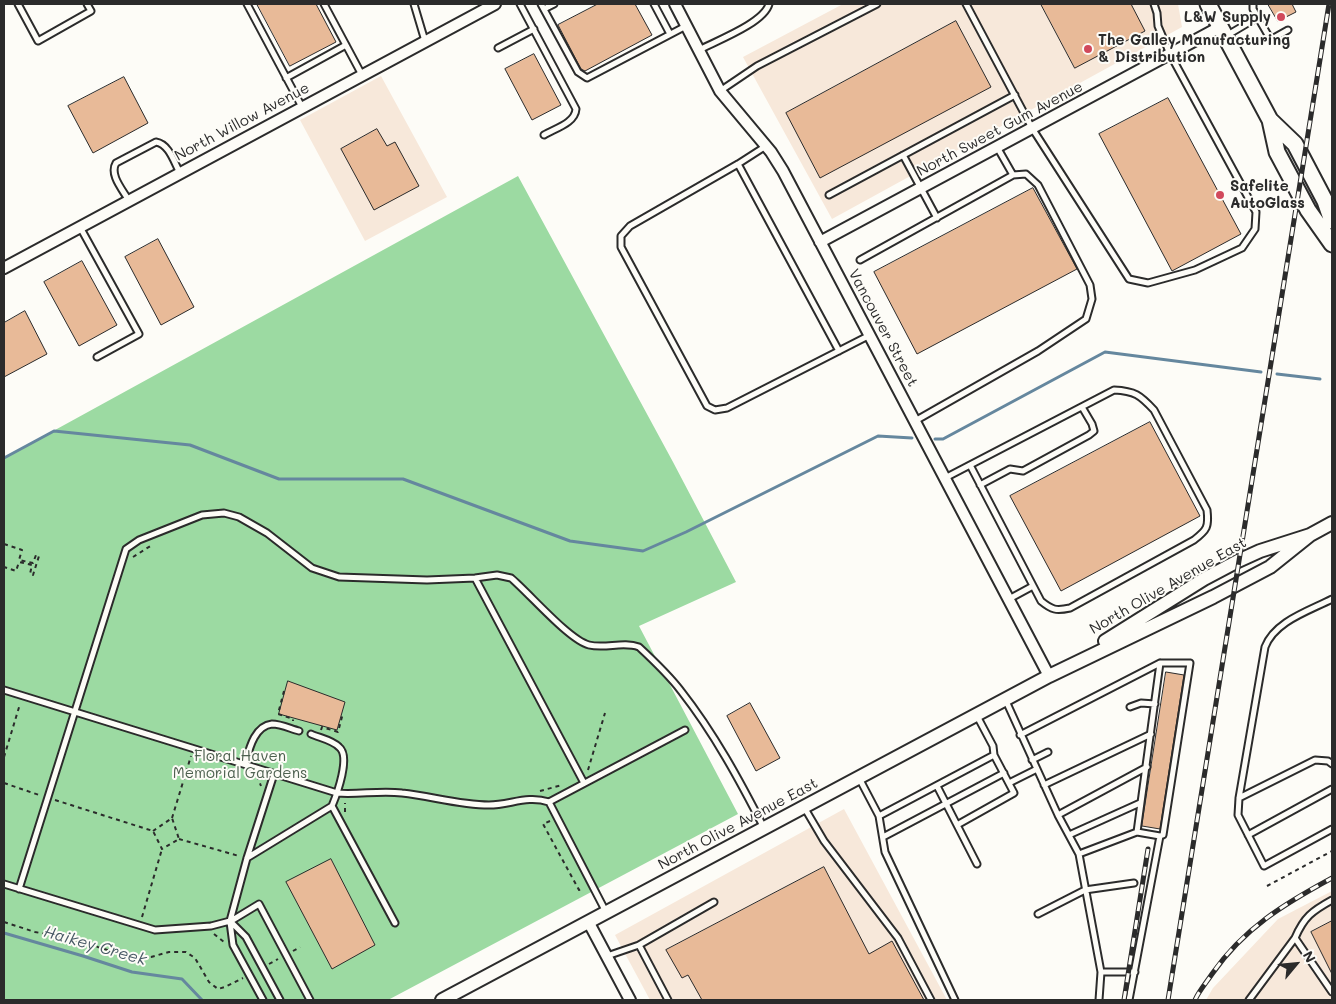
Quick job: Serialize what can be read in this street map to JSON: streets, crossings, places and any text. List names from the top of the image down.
{
  "streets": {
    "street": [
      "North Willow Avenue",
      "North Sweet Gum Avenue",
      "Vancouver Street",
      "North Olive Avenue East"
    ]
  },
  "crossings": [
    ["North Sweet Gum Avenue", "Vancouver Street"],
    ["Vancouver Street", "North Olive Avenue East"]
  ],
  "water": ["Haikey Creek"],
  "parks": ["Floral Haven Memorial Gardens"],
  "places": ["L&W Supply", "The Galley Manufacturing & Distribution", "Safelite AutoGlass"],
  "north": "top right"
}
